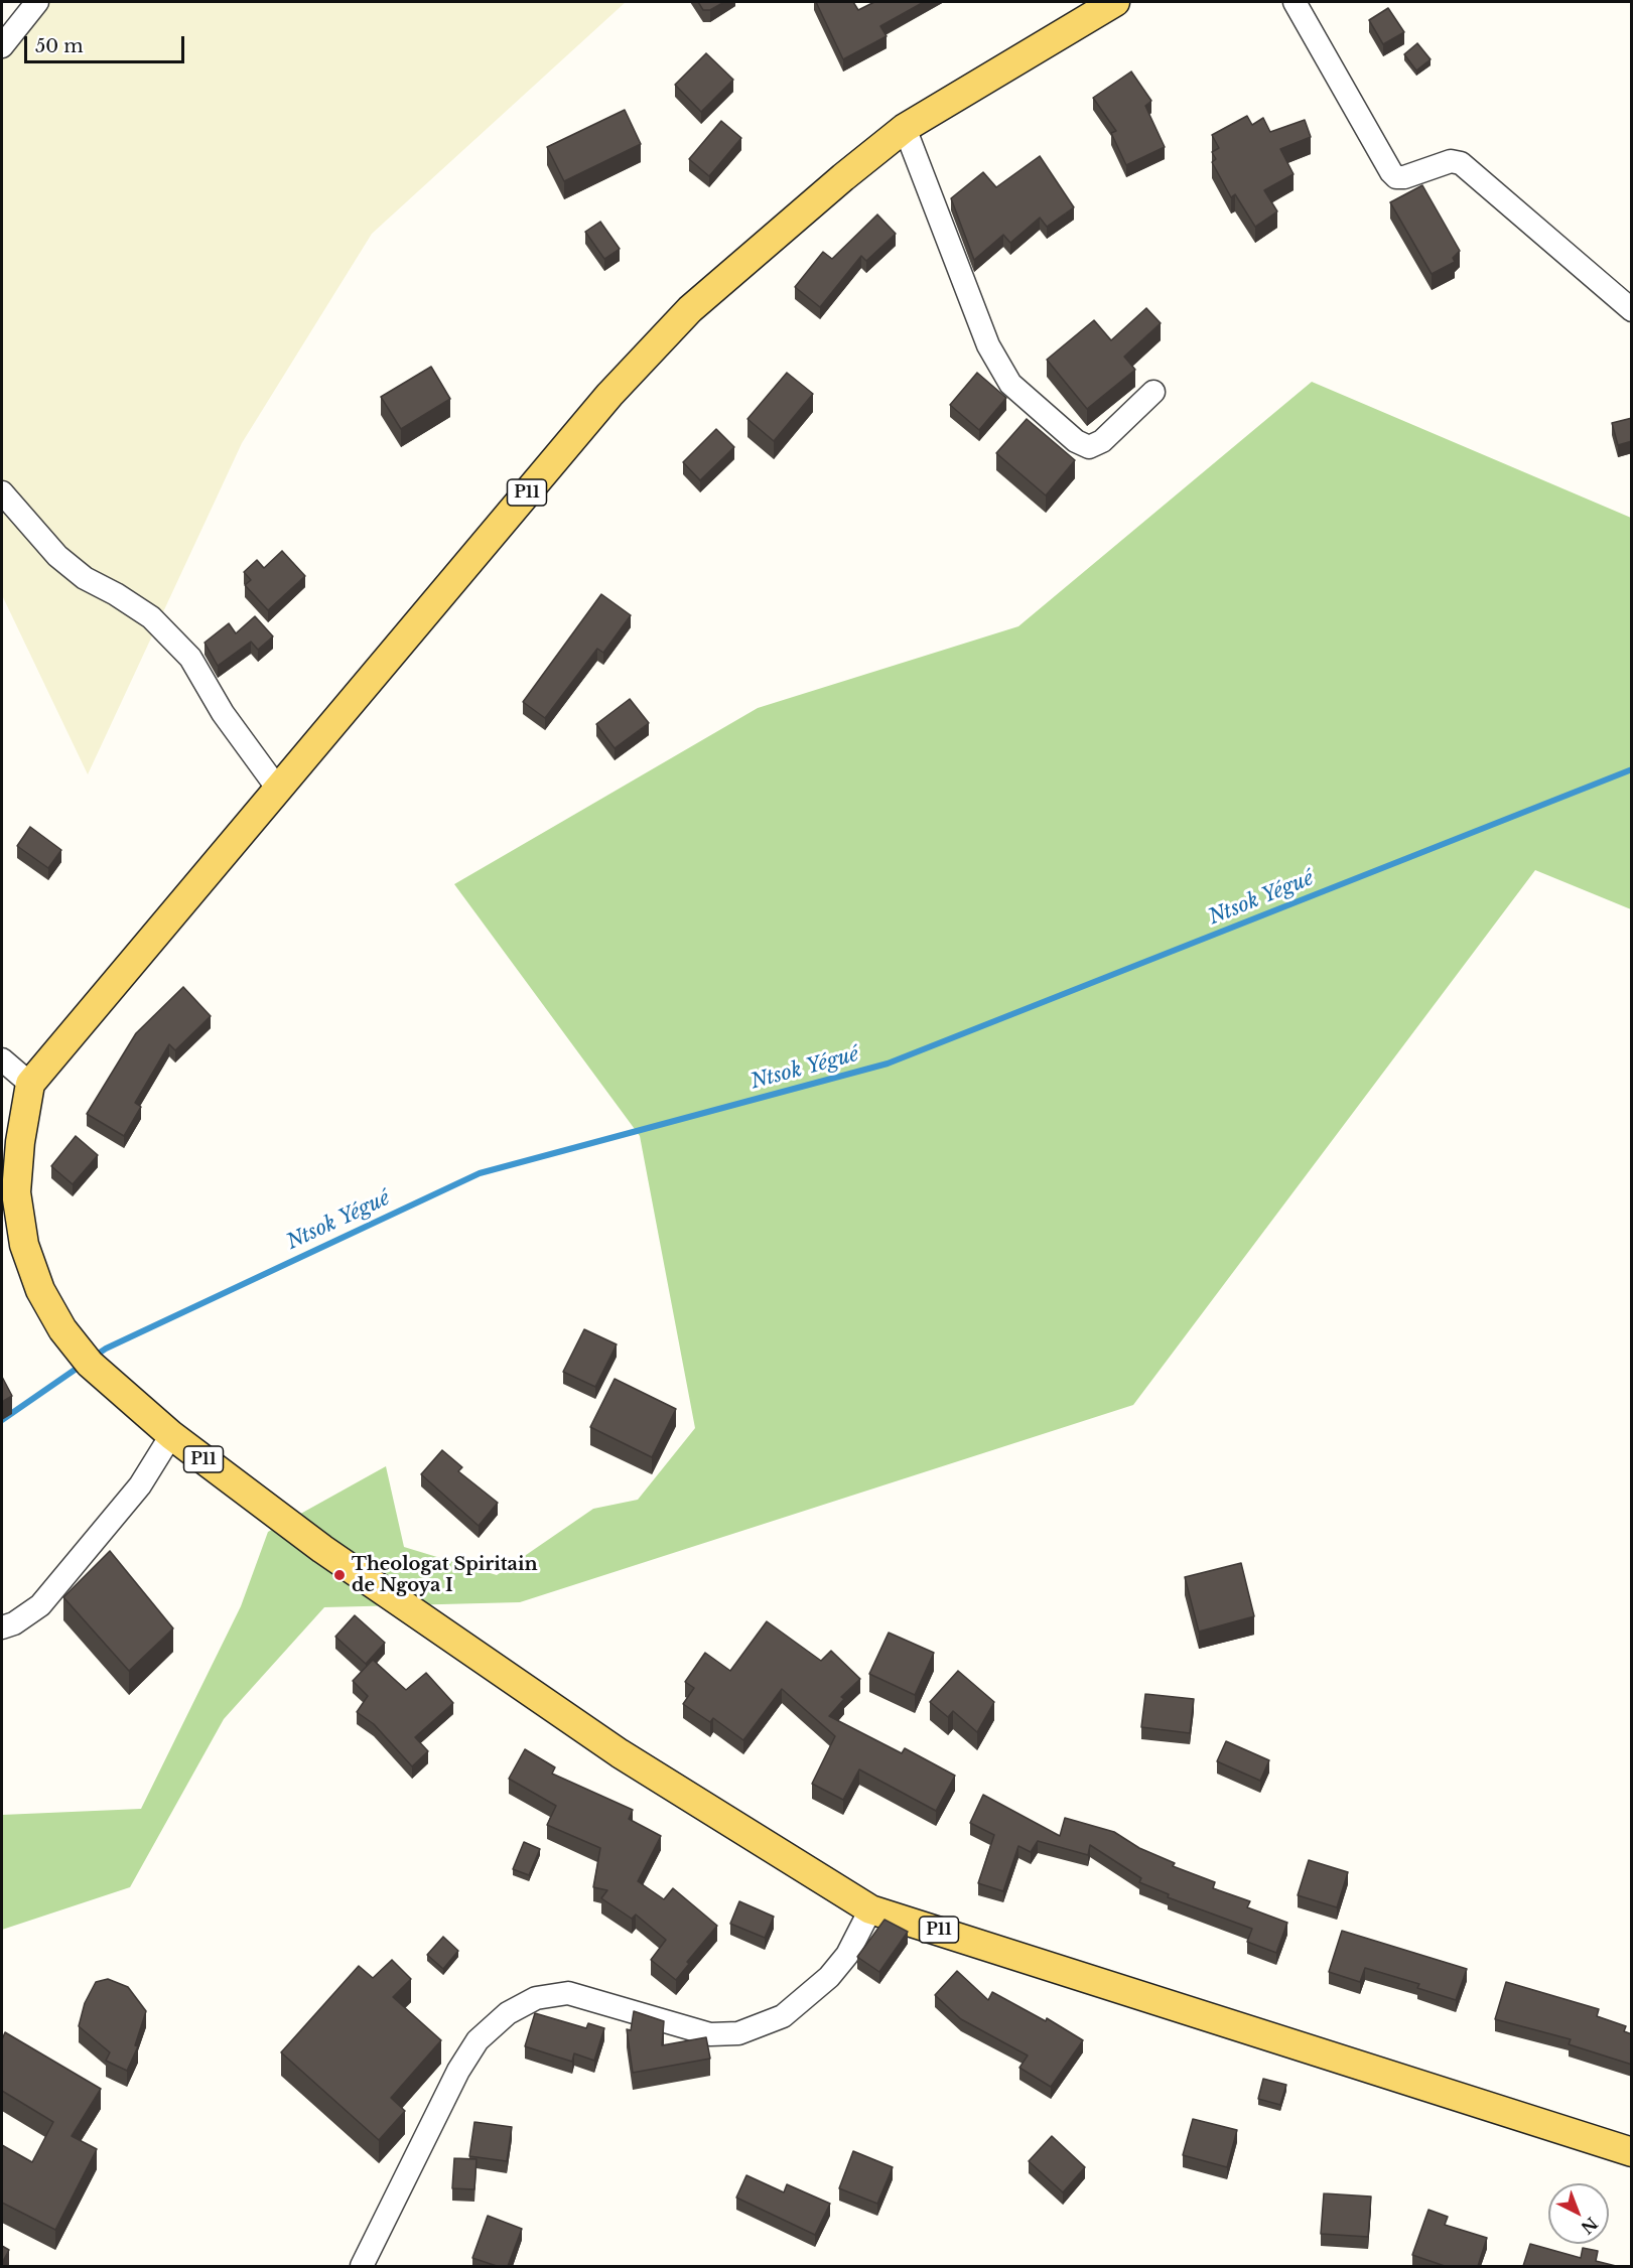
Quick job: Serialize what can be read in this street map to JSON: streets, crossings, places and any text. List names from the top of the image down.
{
  "streets": {
    "main road": ["P11"]
  },
  "water": ["Ntsok Yégué"],
  "places": ["Theologat Spiritain de Ngoya I"],
  "scale_bar": "50 m",
  "north": "bottom right"
}
